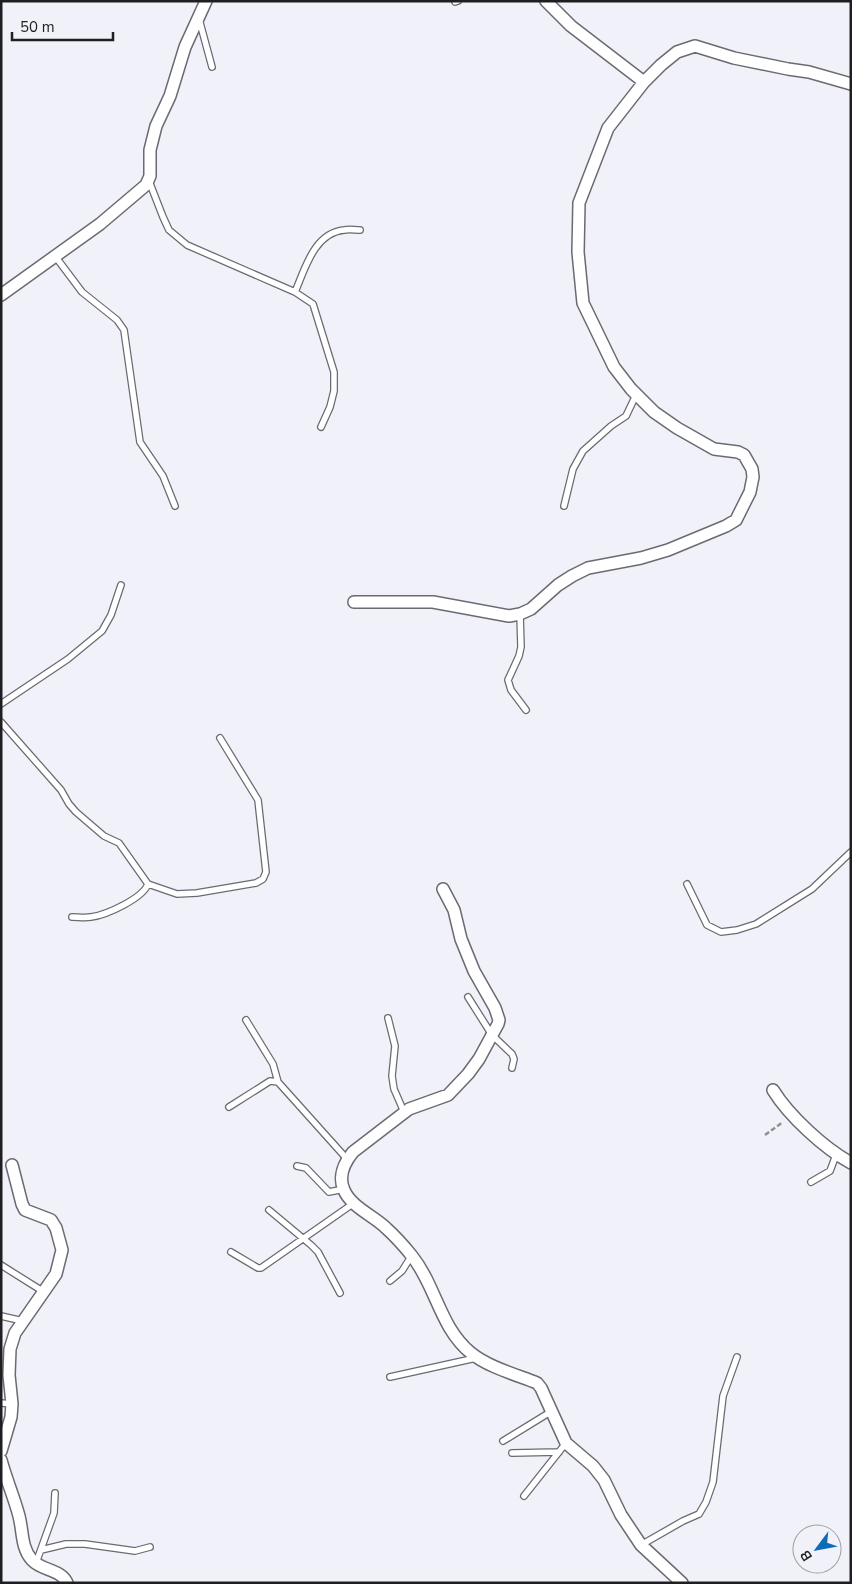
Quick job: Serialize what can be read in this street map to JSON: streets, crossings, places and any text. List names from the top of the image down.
{
  "scale_bar": "50 m",
  "north": "bottom left"
}
